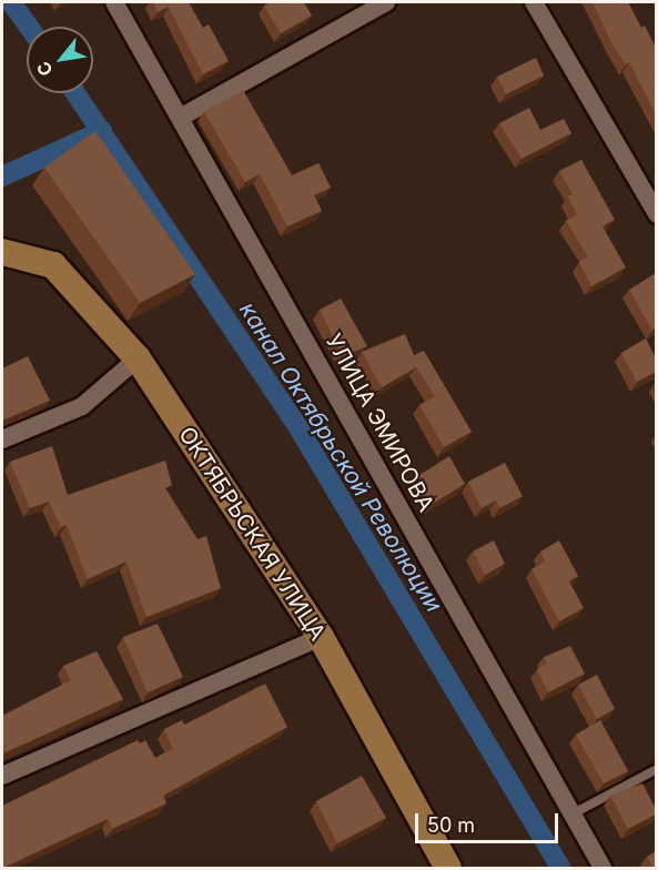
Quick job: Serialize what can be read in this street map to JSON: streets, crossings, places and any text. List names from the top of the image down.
{
  "streets": {
    "street": ["УЛИЦА ЭМИРОВА", "ОКТЯБРЬСКАЯ УЛИЦА"]
  },
  "water": ["канал Октябрьской Революции"],
  "scale_bar": "50 m",
  "north": "bottom left"
}
